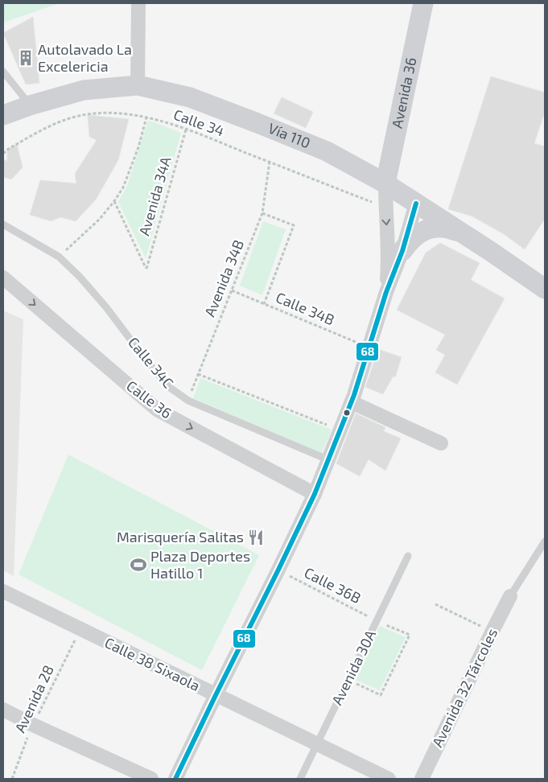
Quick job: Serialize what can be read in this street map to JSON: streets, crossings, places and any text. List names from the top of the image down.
{
  "streets": {
    "main road": ["Avenida 36", "Vía 110"],
    "street": ["Calle 36", "Calle 38 Sixaola", "Avenida 32 Tárcoles"],
    "lane": ["Calle 34C", "Avenida 30A"],
    "path": [
      "Calle 34",
      "Avenida 34A",
      "Avenida 34B",
      "Calle 34B",
      "Calle 36B",
      "Avenida 28"
    ]
  },
  "crossings": [
    ["Avenida 36", "Vía 110"],
    ["Calle 34", "Avenida 34A"],
    ["Calle 34", "Avenida 34B"],
    ["Avenida 34B", "Calle 34B"],
    ["Avenida 34B", "Calle 34C"],
    ["Calle 36B", "Avenida 30A"],
    ["Calle 38 Sixaola", "Avenida 30A"],
    ["Calle 38 Sixaola", "Avenida 28"]
  ],
  "one_way": ["Calle 36"],
  "places": {
    "building": ["Autolavado La Excelericia"],
    "restaurant": ["Marisquería Salitas"],
    "sports": ["Plaza Deportes Hatillo 1"]
  },
  "lines": ["transit line 68"]
}
